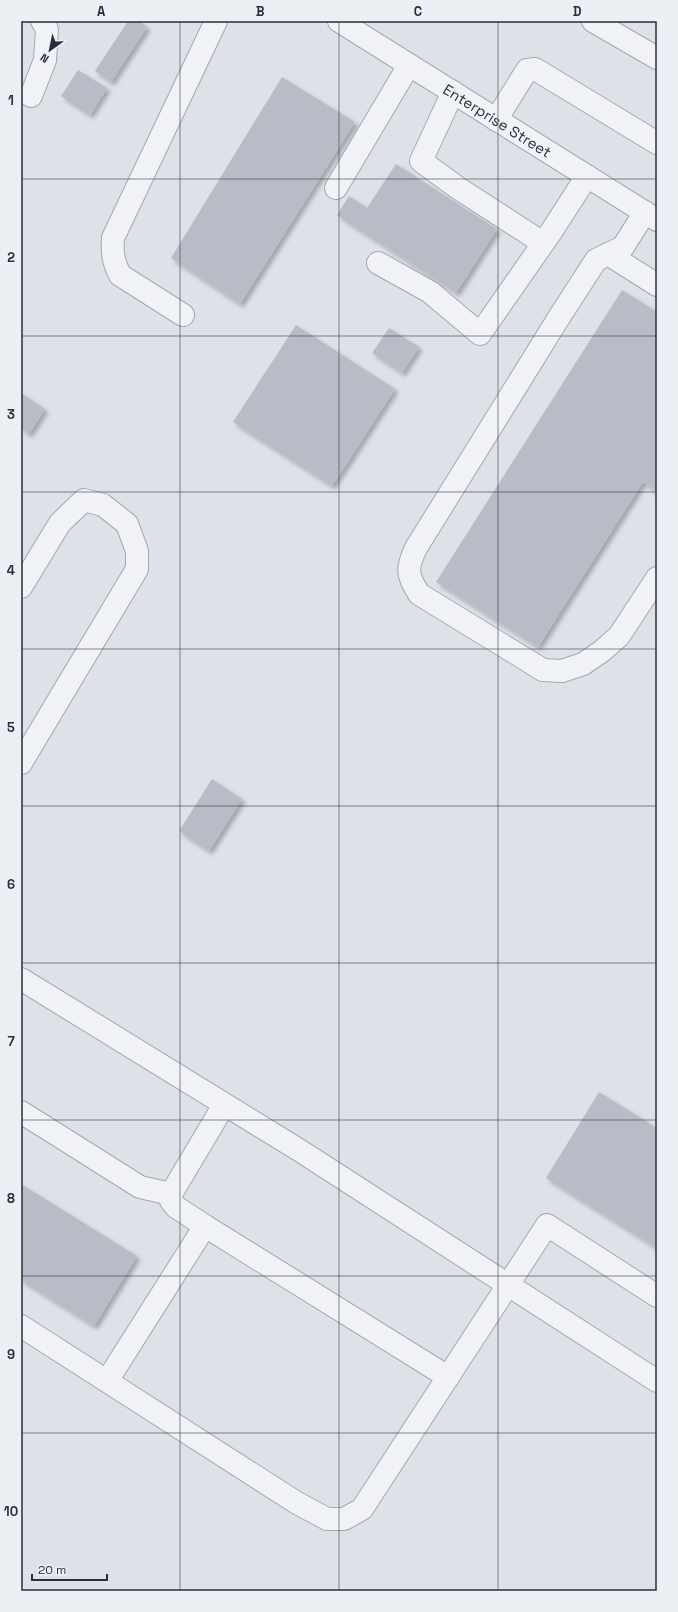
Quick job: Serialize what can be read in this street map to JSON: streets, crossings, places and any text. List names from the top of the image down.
{
  "streets": {
    "street": ["Enterprise Street"]
  },
  "scale_bar": "20 m",
  "north": "bottom left",
  "grid": {
    "columns": [
      "A",
      "B",
      "C",
      "D"
    ],
    "rows": [
      "1",
      "2",
      "3",
      "4",
      "5",
      "6",
      "7",
      "8",
      "9",
      "10"
    ]
  }
}
